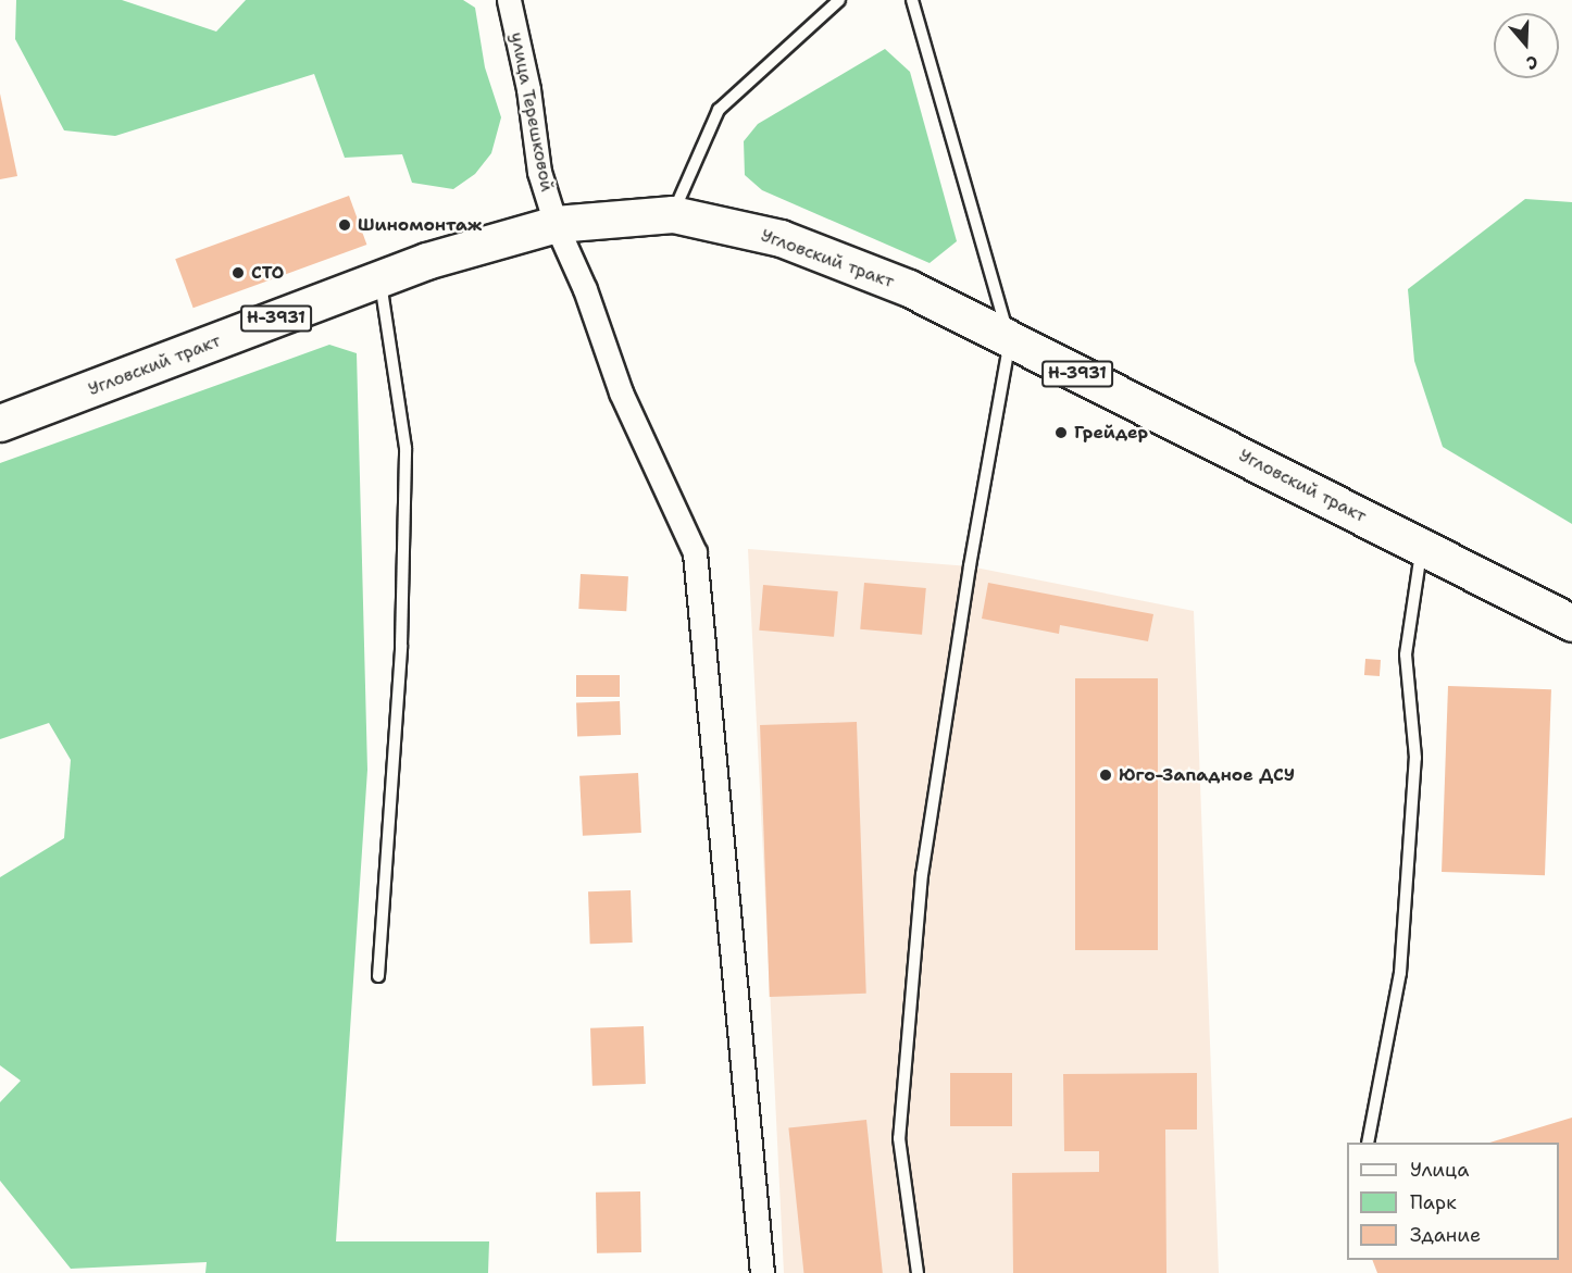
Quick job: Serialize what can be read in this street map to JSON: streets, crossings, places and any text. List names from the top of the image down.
{
  "streets": {
    "highway": ["Угловский тракт", "Н-3931"],
    "street": ["улица Терешковой"]
  },
  "crossings": [
    ["улица Терешковой", "Угловский тракт"]
  ],
  "places": [
    "Шиномонтаж",
    "СТО",
    "Грейдер",
    "Юго-Западное ДСУ"
  ],
  "legend": ["Улица", "Парк", "Здание"],
  "north": "bottom"
}
